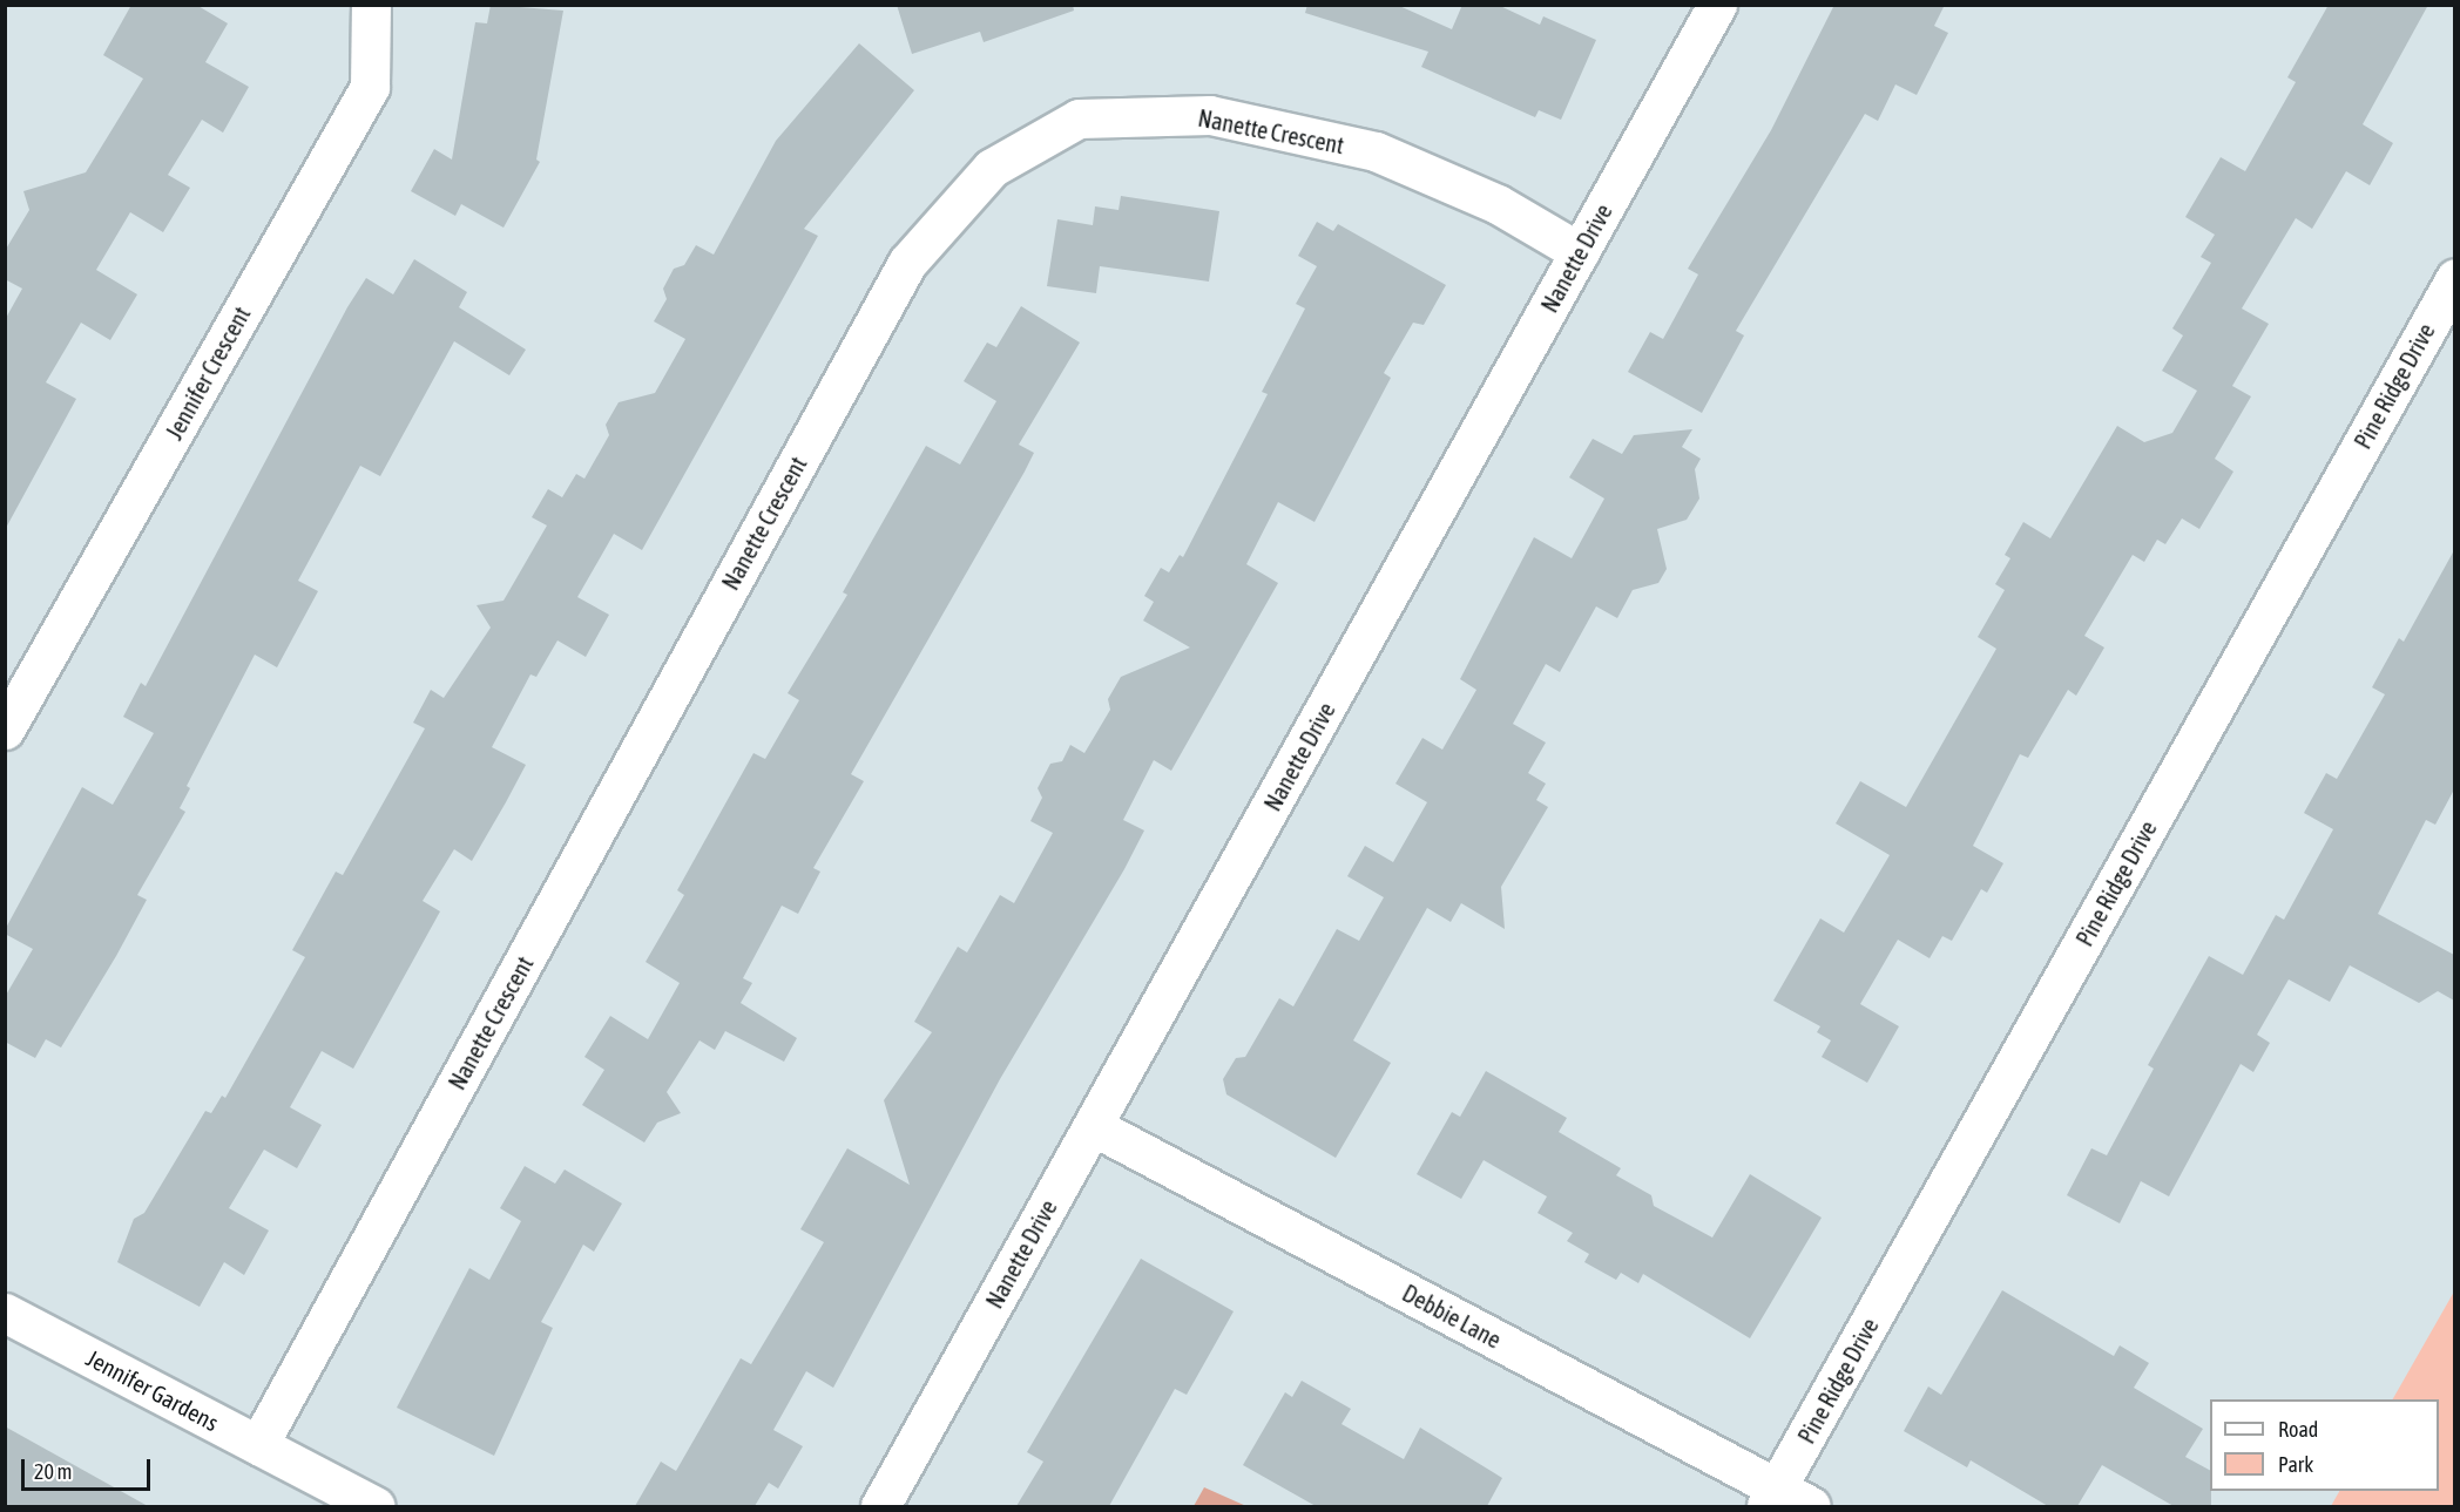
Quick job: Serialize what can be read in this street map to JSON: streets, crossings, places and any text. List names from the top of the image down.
{
  "streets": {
    "street": [
      "Nanette Crescent",
      "Nanette Drive",
      "Jennifer Crescent",
      "Pine Ridge Drive",
      "Debbie Lane",
      "Jennifer Gardens"
    ]
  },
  "crossings": [
    ["Nanette Crescent", "Nanette Drive"],
    ["Nanette Crescent", "Jennifer Gardens"],
    ["Nanette Drive", "Debbie Lane"],
    ["Pine Ridge Drive", "Debbie Lane"]
  ],
  "legend": ["Road", "Park"],
  "scale_bar": "20 m"
}
